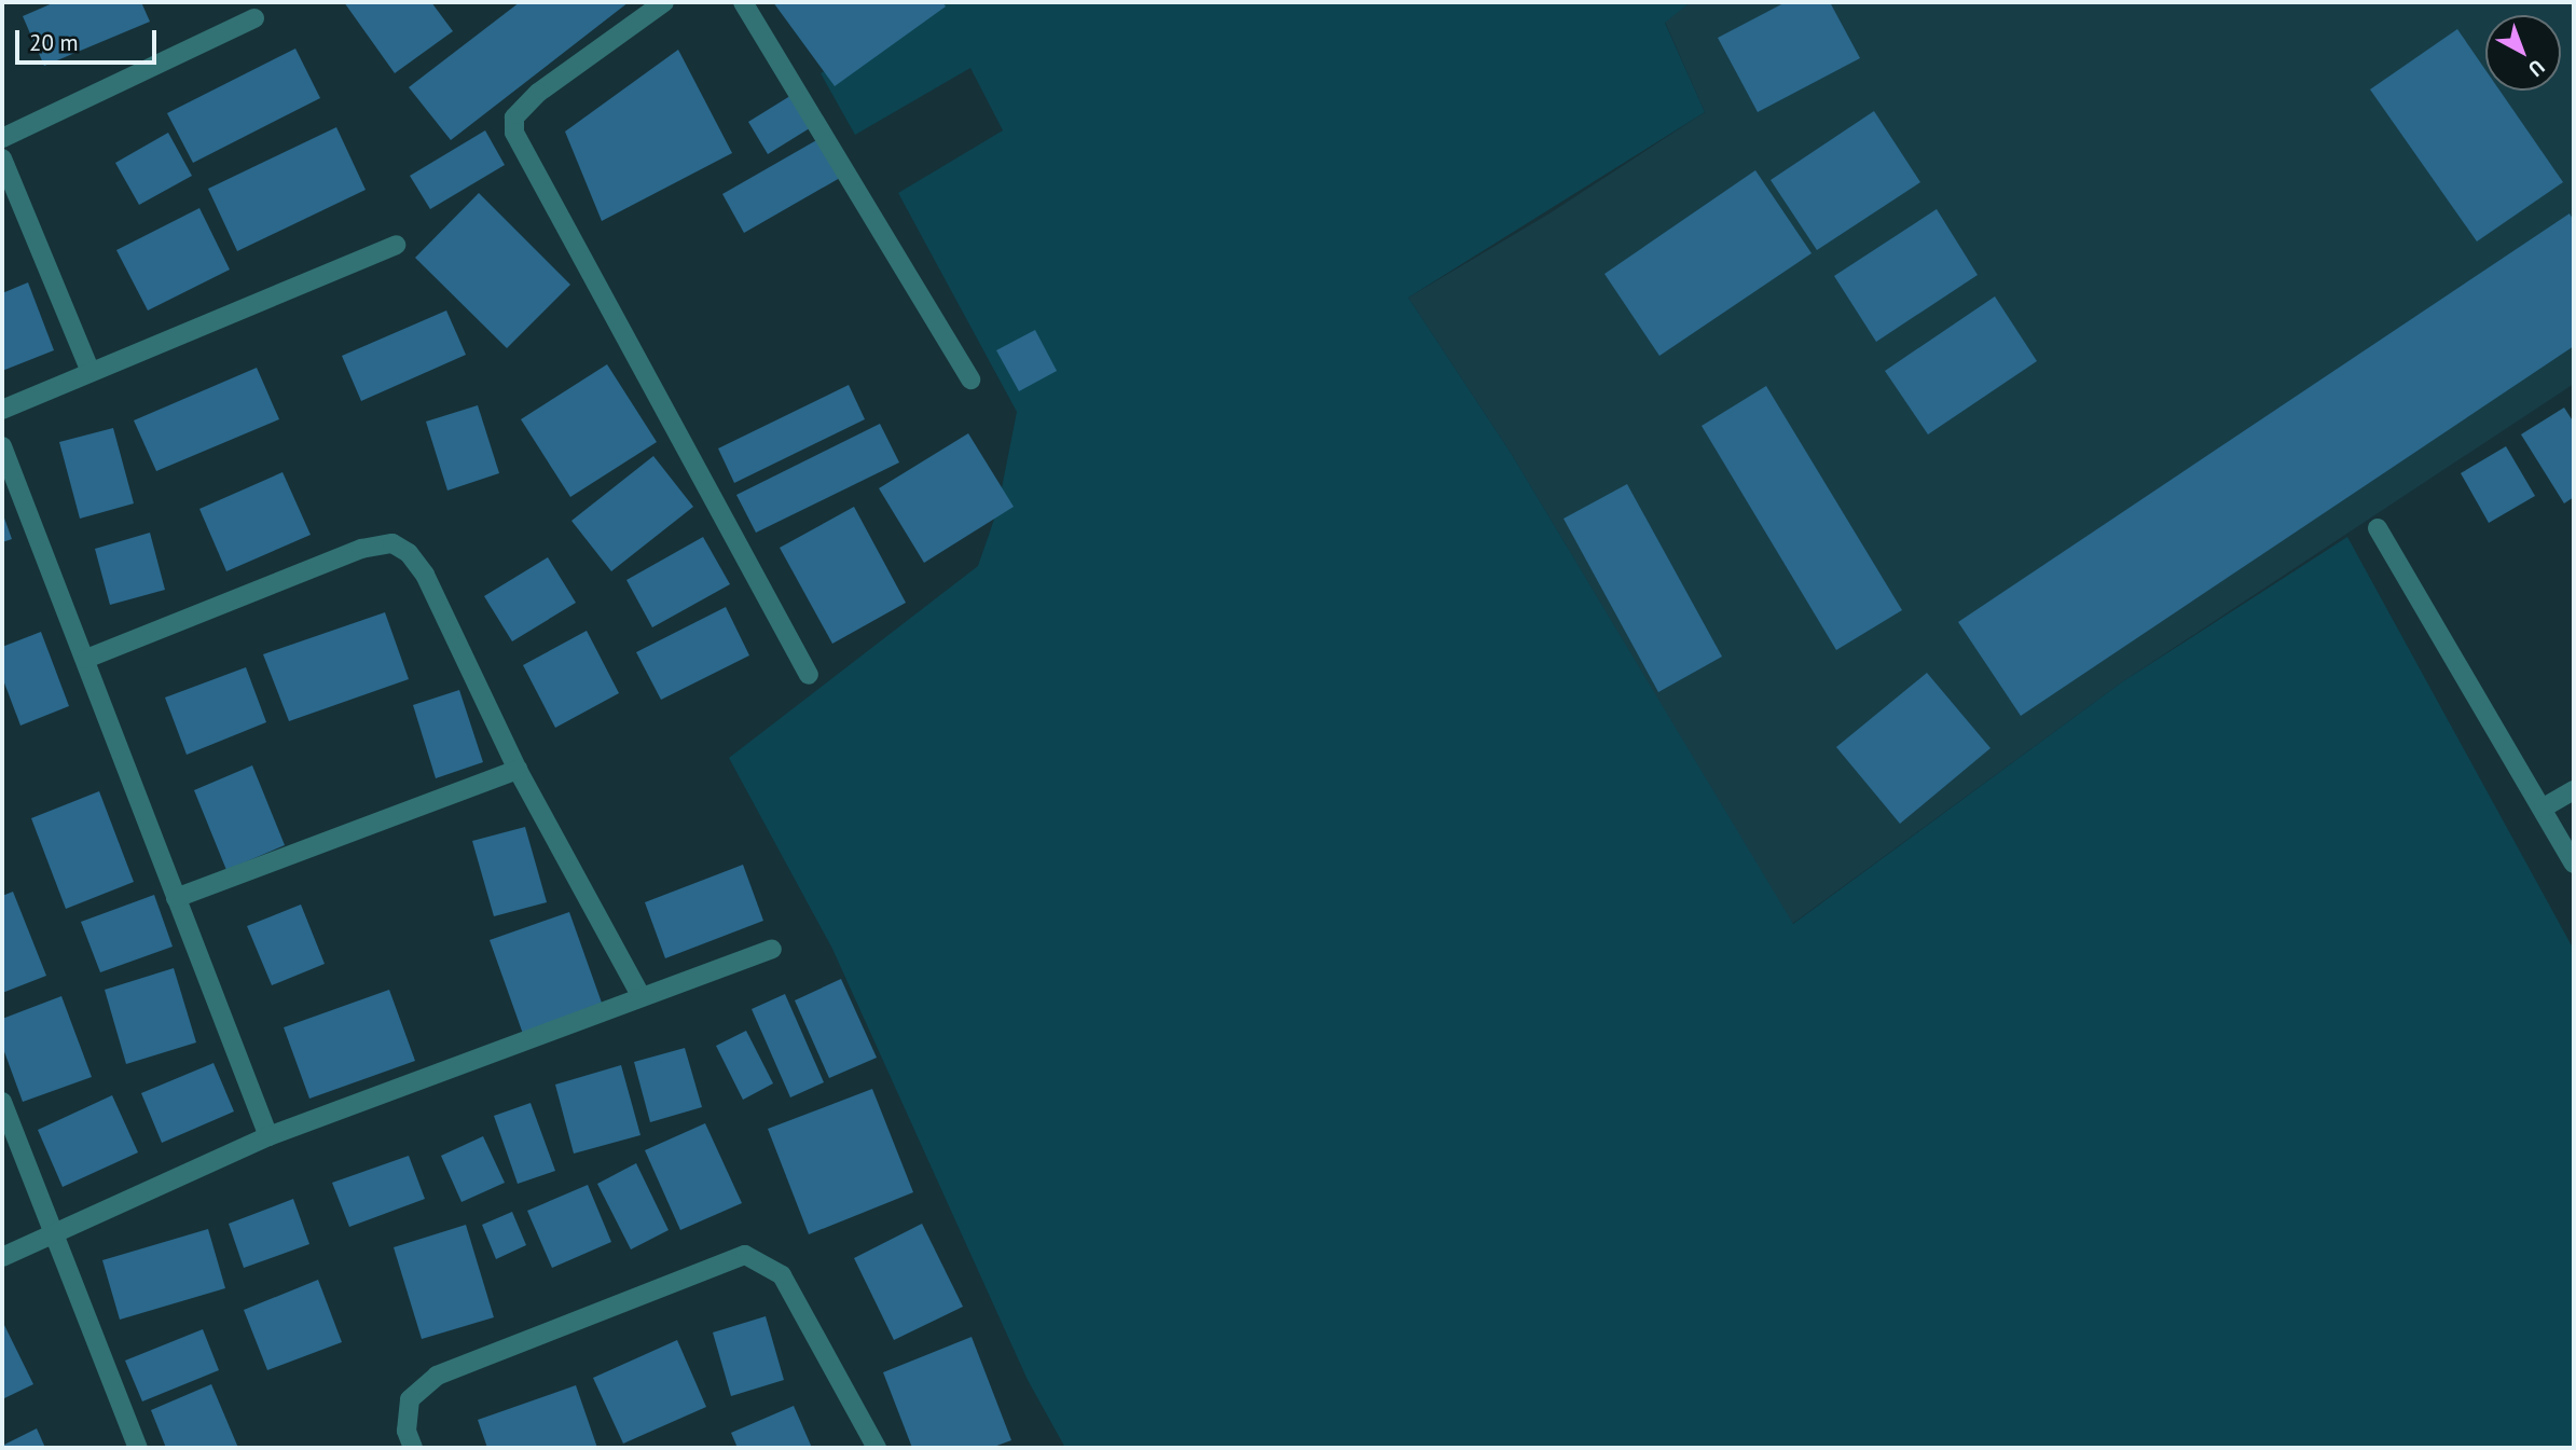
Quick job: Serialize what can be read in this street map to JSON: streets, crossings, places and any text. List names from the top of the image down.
{
  "scale_bar": "20 m",
  "north": "bottom right"
}
